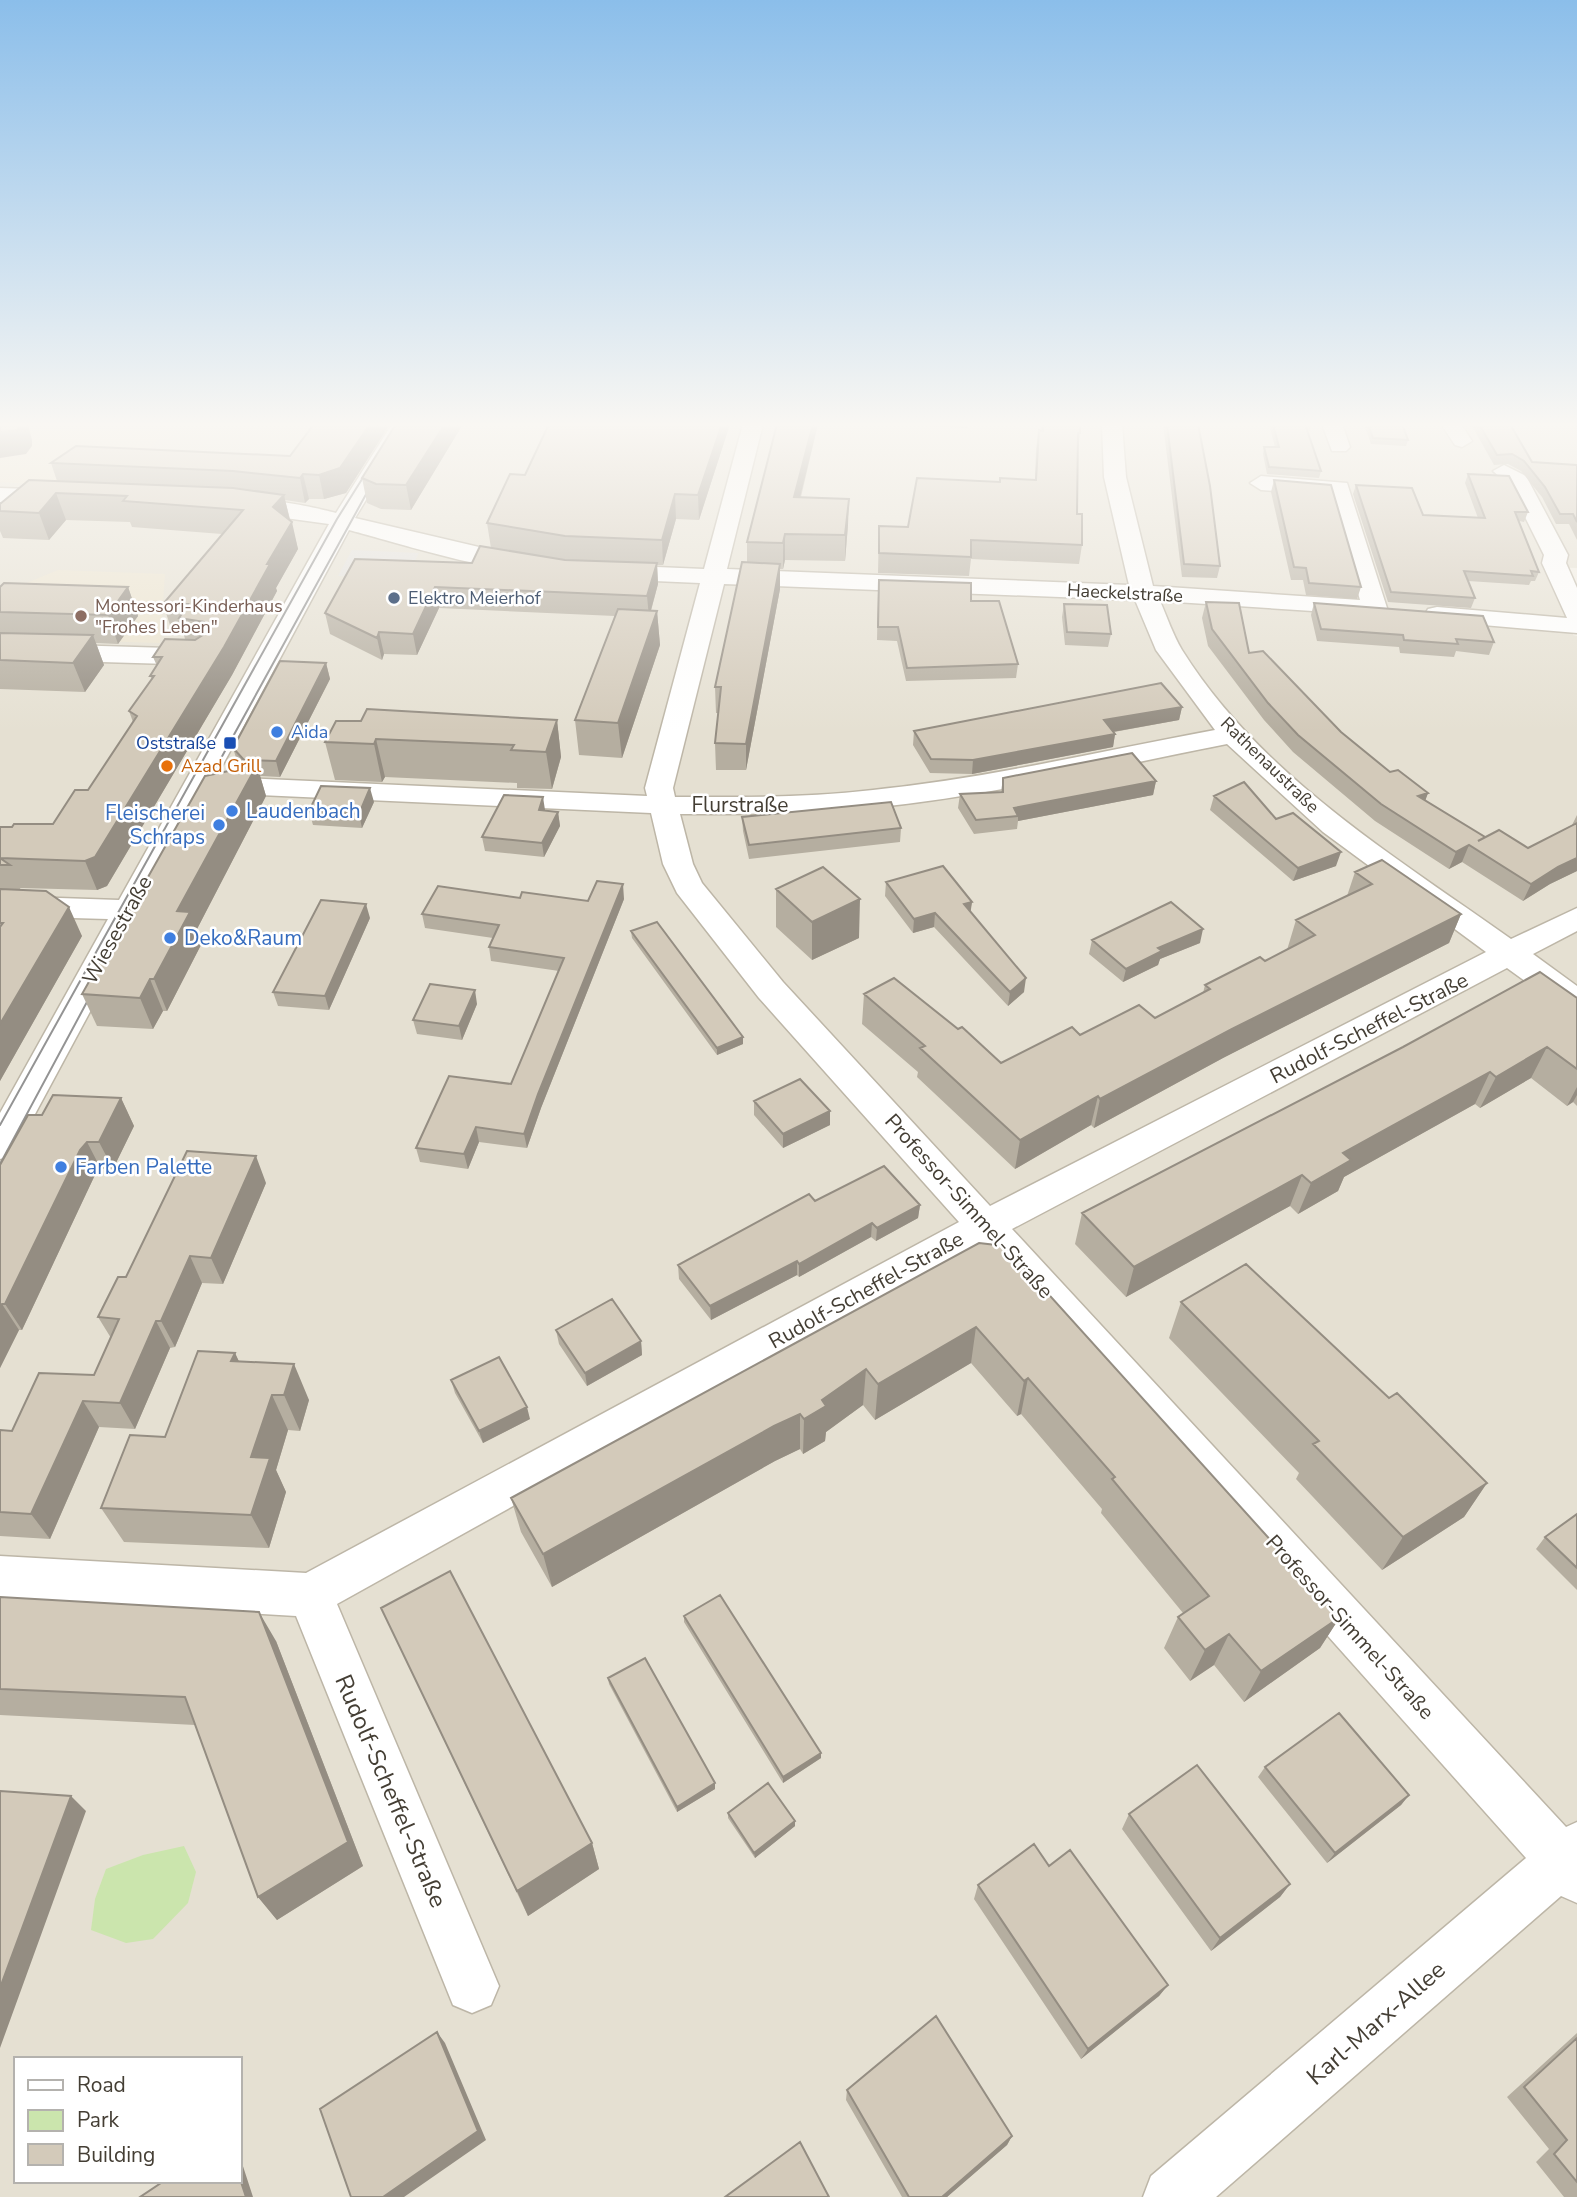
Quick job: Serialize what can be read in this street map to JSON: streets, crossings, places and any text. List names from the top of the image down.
{
  "streets": {
    "street": [
      "Haeckelstraße",
      "Rathenaustraße",
      "Flurstraße",
      "Wiesestraße",
      "Rudolf-Scheffel-Straße",
      "Professor-Simmel-Straße",
      "Karl-Marx-Allee"
    ]
  },
  "crossings": [
    ["Haeckelstraße", "Rathenaustraße"],
    ["Haeckelstraße", "Professor-Simmel-Straße"],
    ["Rathenaustraße", "Flurstraße"],
    ["Rathenaustraße", "Rudolf-Scheffel-Straße"],
    ["Flurstraße", "Professor-Simmel-Straße"],
    ["Rudolf-Scheffel-Straße", "Professor-Simmel-Straße"],
    ["Professor-Simmel-Straße", "Karl-Marx-Allee"]
  ],
  "places": {
    "other": [
      "Elektro Meierhof",
      "Montessori-Kinderhaus \"Frohes Leben\"",
      "Aida",
      "Azad Grill",
      "Laudenbach",
      "Fleischerei Schraps",
      "Deko&Raum",
      "Farben Palette"
    ],
    "transit": ["Oststraße"]
  },
  "legend": ["Road", "Park", "Building"]
}
